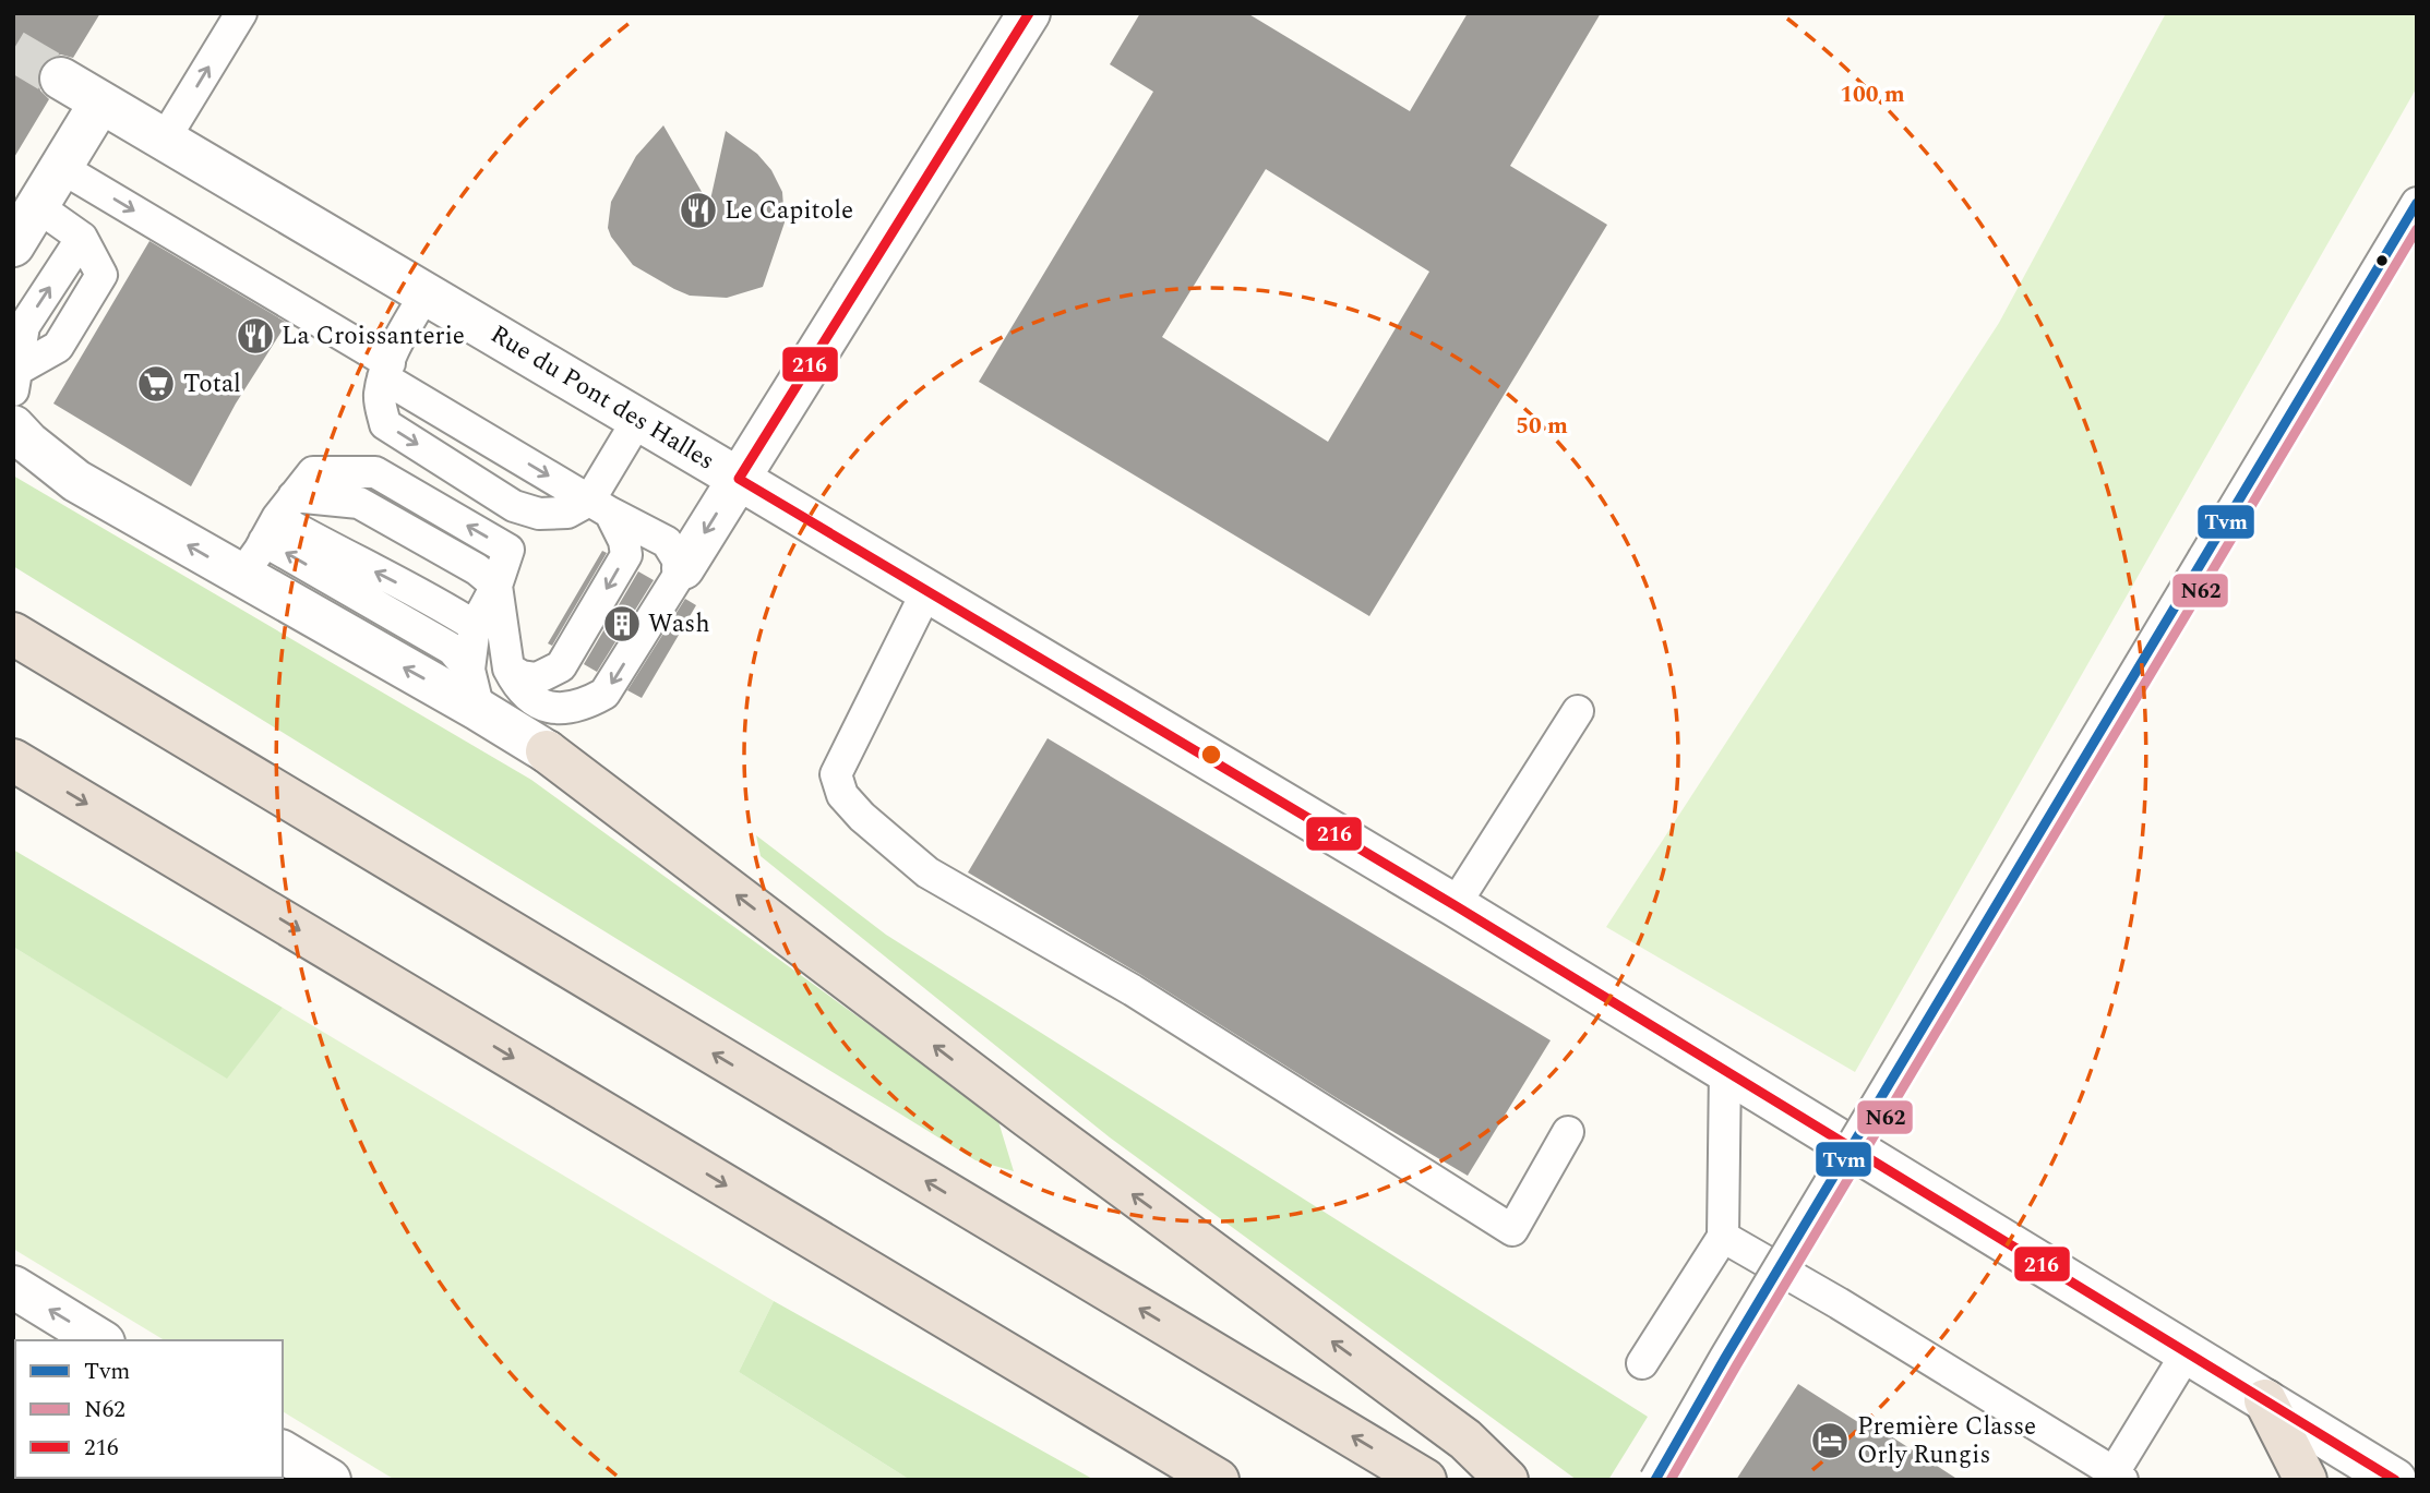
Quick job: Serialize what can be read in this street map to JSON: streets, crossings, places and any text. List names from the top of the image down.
{
  "streets": {
    "street": ["Rue du Pont des Halles"]
  },
  "places": {
    "restaurant": ["Le Capitole", "La Croissanterie"],
    "supermarket": ["Total"],
    "building": ["Wash"],
    "hotel": ["Première Classe Orly Rungis"]
  },
  "lines": ["transit line 216", "transit line Tvm", "transit line N62"],
  "legend": ["Tvm", "N62", "216"],
  "rings": ["100 m", "50 m"]
}
